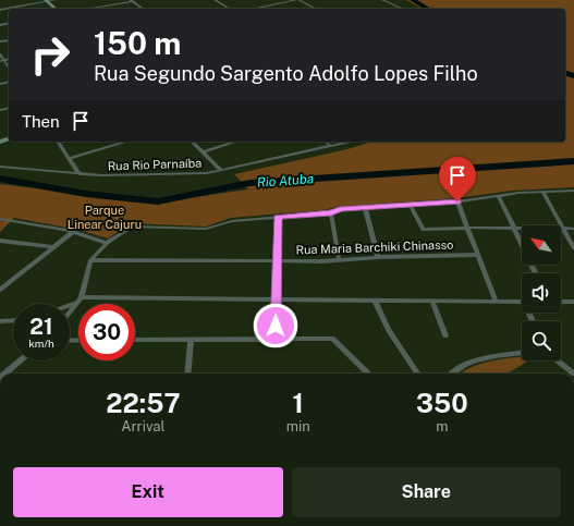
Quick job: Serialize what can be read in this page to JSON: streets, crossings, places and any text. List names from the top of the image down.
{
  "streets": {
    "street": ["Rua Rio Parnaíba", "Rua Maria Barchiki Chinasso"]
  },
  "water": ["Rio Atuba"],
  "parks": ["Parque Linear Cajuru"],
  "north": "top left",
  "page": {
    "turn": ["150 m", "Rua Segundo Sargento Adolfo Lopes Filho"],
    "then": "Then",
    "speed": "21 km/h",
    "limit": "30",
    "eta": [
      "22:57",
      "Arrival",
      "1",
      "min",
      "350",
      "m"
    ],
    "buttons": ["Exit", "Share"]
  }
}
